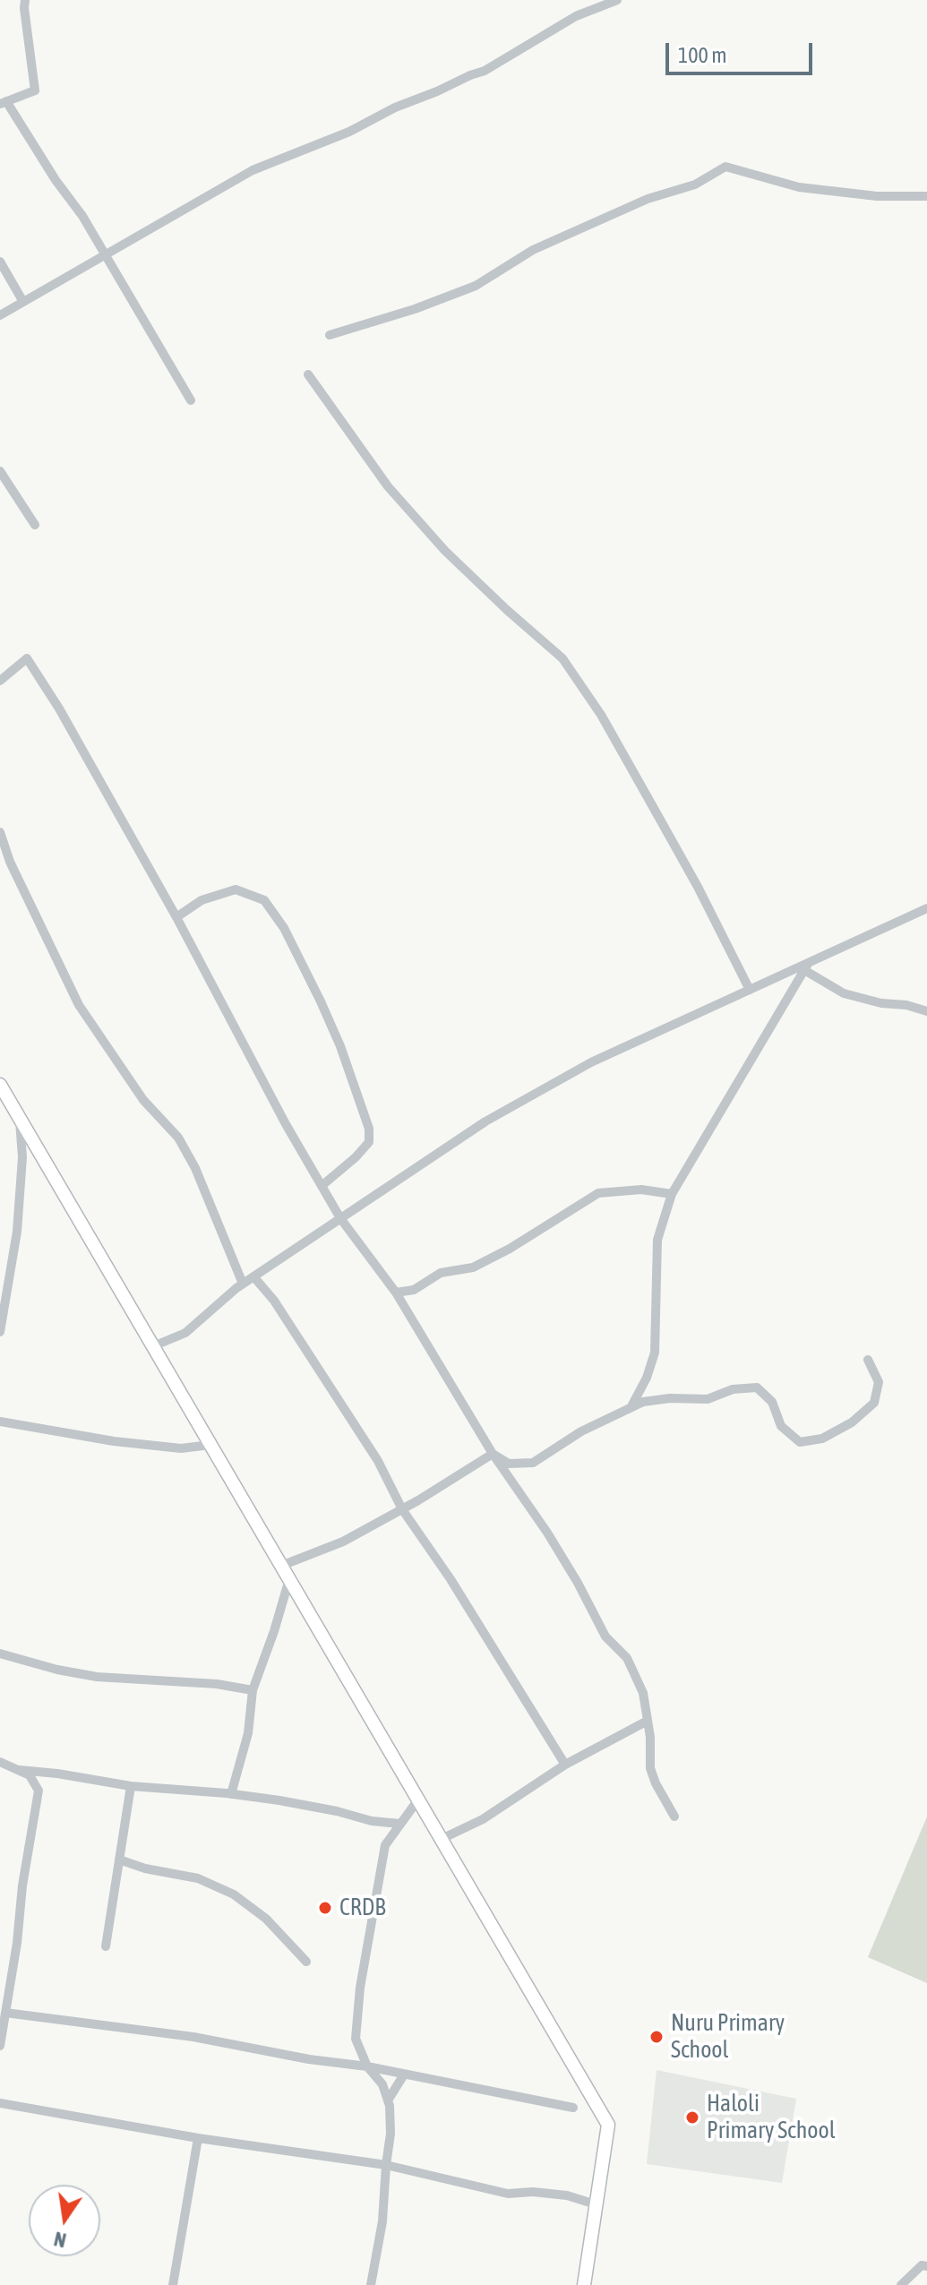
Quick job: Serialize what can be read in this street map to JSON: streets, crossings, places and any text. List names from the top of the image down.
{
  "places": ["CRDB", "Nuru Primary School", "Haloli Primary School"],
  "scale_bar": "100 m",
  "north": "bottom"
}
